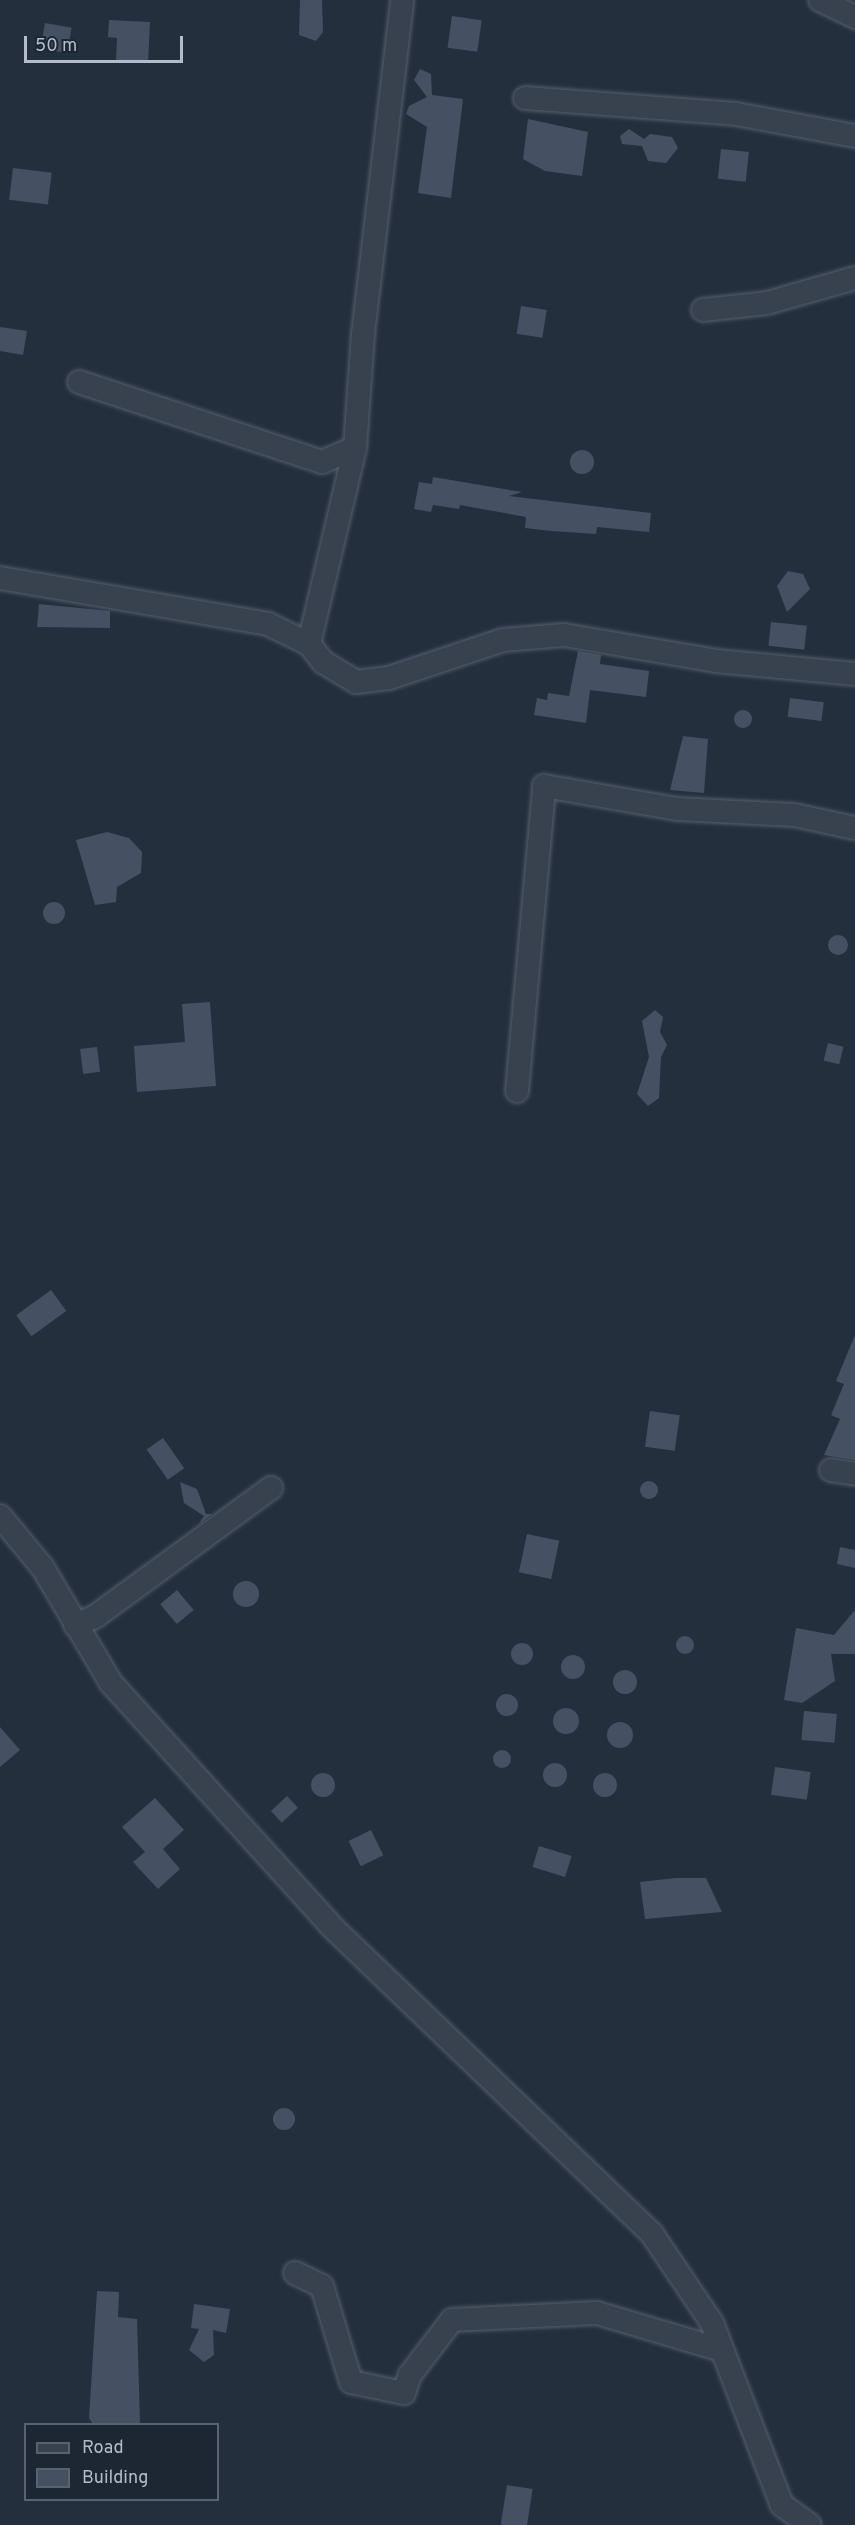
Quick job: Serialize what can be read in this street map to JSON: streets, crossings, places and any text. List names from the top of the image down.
{
  "legend": ["Road", "Building"],
  "scale_bar": "50 m"
}
